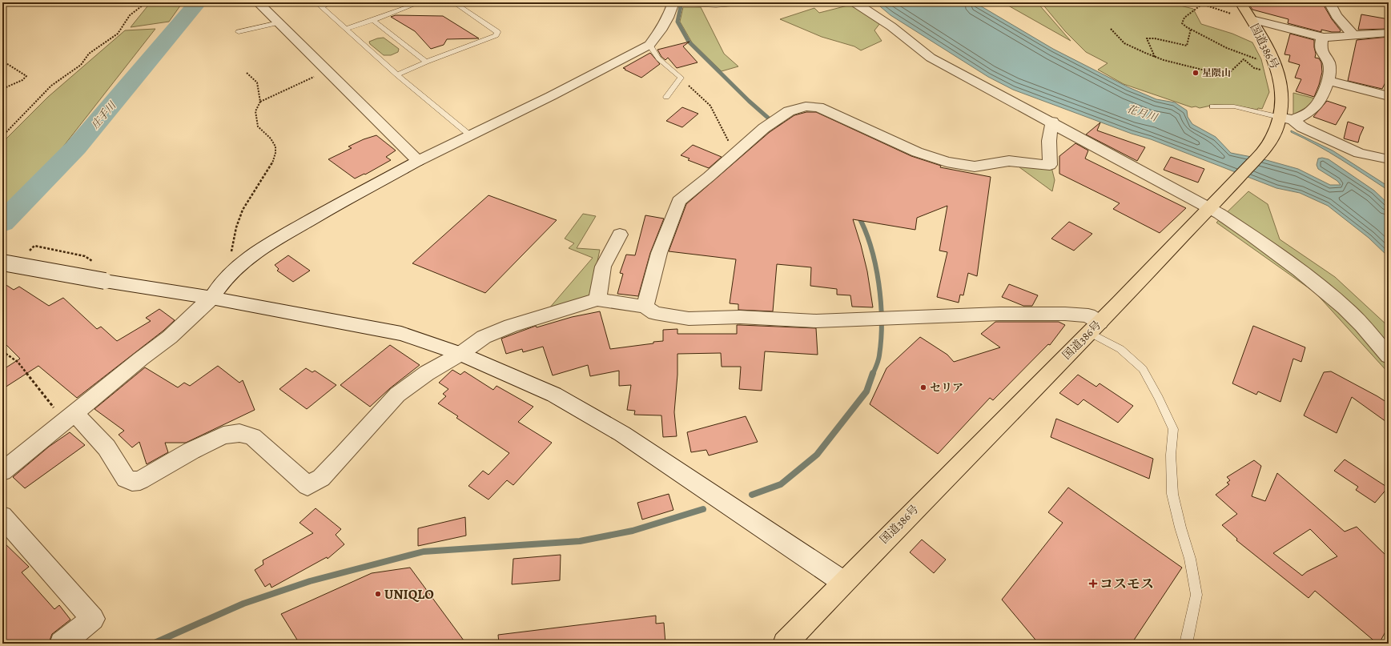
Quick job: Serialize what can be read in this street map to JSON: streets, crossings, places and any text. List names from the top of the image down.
{
  "streets": {
    "highway": ["国道386号"]
  },
  "water": ["花月川", "庄手川"],
  "places": {
    "other": ["星隈山", "セリア", "UNIQLO"],
    "health": ["コスモス"]
  }
}
